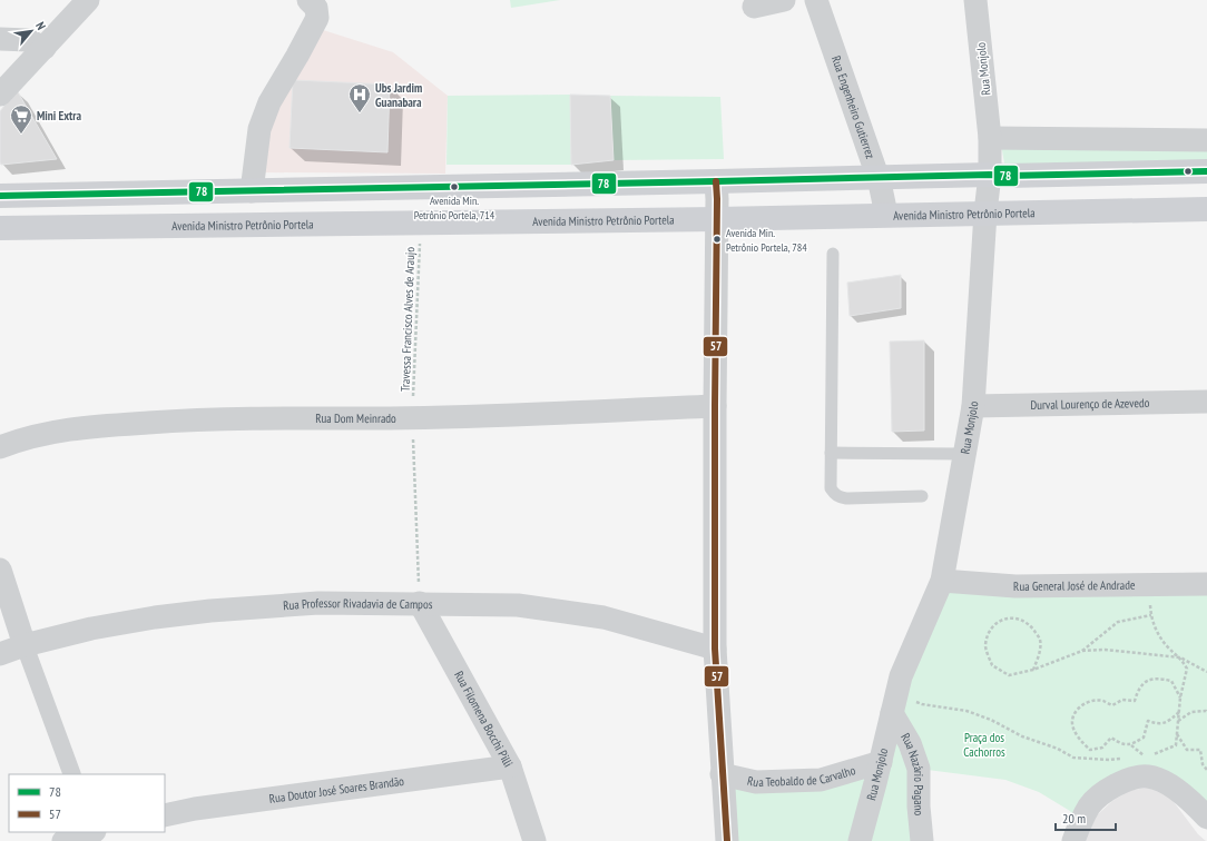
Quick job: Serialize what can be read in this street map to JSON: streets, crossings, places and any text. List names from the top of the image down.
{
  "streets": {
    "main road": ["Avenida Ministro Petrônio Portela"],
    "street": [
      "Rua Monjolo",
      "Rua Engenheiro Gutierrez",
      "Durval Lourenço de Azevedo",
      "Rua Dom Meinrado",
      "Rua General José de Andrade",
      "Rua Professor Rivadavia de Campos",
      "Rua Filomena Bocchi Pilli",
      "Rua Teobaldo de Carvalho",
      "Rua Nazário Pagano",
      "Rua Doutor José Soares Brandão"
    ],
    "path": ["Travessa Francisco Alves de Araujo"]
  },
  "crossings": [
    ["Rua Monjolo", "Avenida Ministro Petrônio Portela"],
    ["Rua Monjolo", "Durval Lourenço de Azevedo"],
    ["Rua Monjolo", "Rua General José de Andrade"],
    ["Rua Monjolo", "Rua Teobaldo de Carvalho"],
    ["Rua Monjolo", "Rua Nazário Pagano"],
    ["Rua Engenheiro Gutierrez", "Avenida Ministro Petrônio Portela"],
    ["Avenida Ministro Petrônio Portela", "Travessa Francisco Alves de Araujo"],
    ["Travessa Francisco Alves de Araujo", "Rua Dom Meinrado"],
    ["Travessa Francisco Alves de Araujo", "Rua Professor Rivadavia de Campos"],
    ["Travessa Francisco Alves de Araujo", "Rua Filomena Bocchi Pilli"],
    ["Rua Professor Rivadavia de Campos", "Rua Filomena Bocchi Pilli"],
    ["Rua Filomena Bocchi Pilli", "Rua Doutor José Soares Brandão"]
  ],
  "parks": ["Praça dos Cachorros"],
  "places": {
    "hospital": ["Ubs Jardim Guanabara"],
    "supermarket": ["Mini Extra"],
    "other": ["Avenida Min. Petrônio Portela, 714", "Avenida Min. Petrônio Portela, 784"]
  },
  "lines": ["transit line 78", "transit line 57"],
  "legend": ["78", "57"],
  "scale_bar": "20 m",
  "north": "top right"
}
